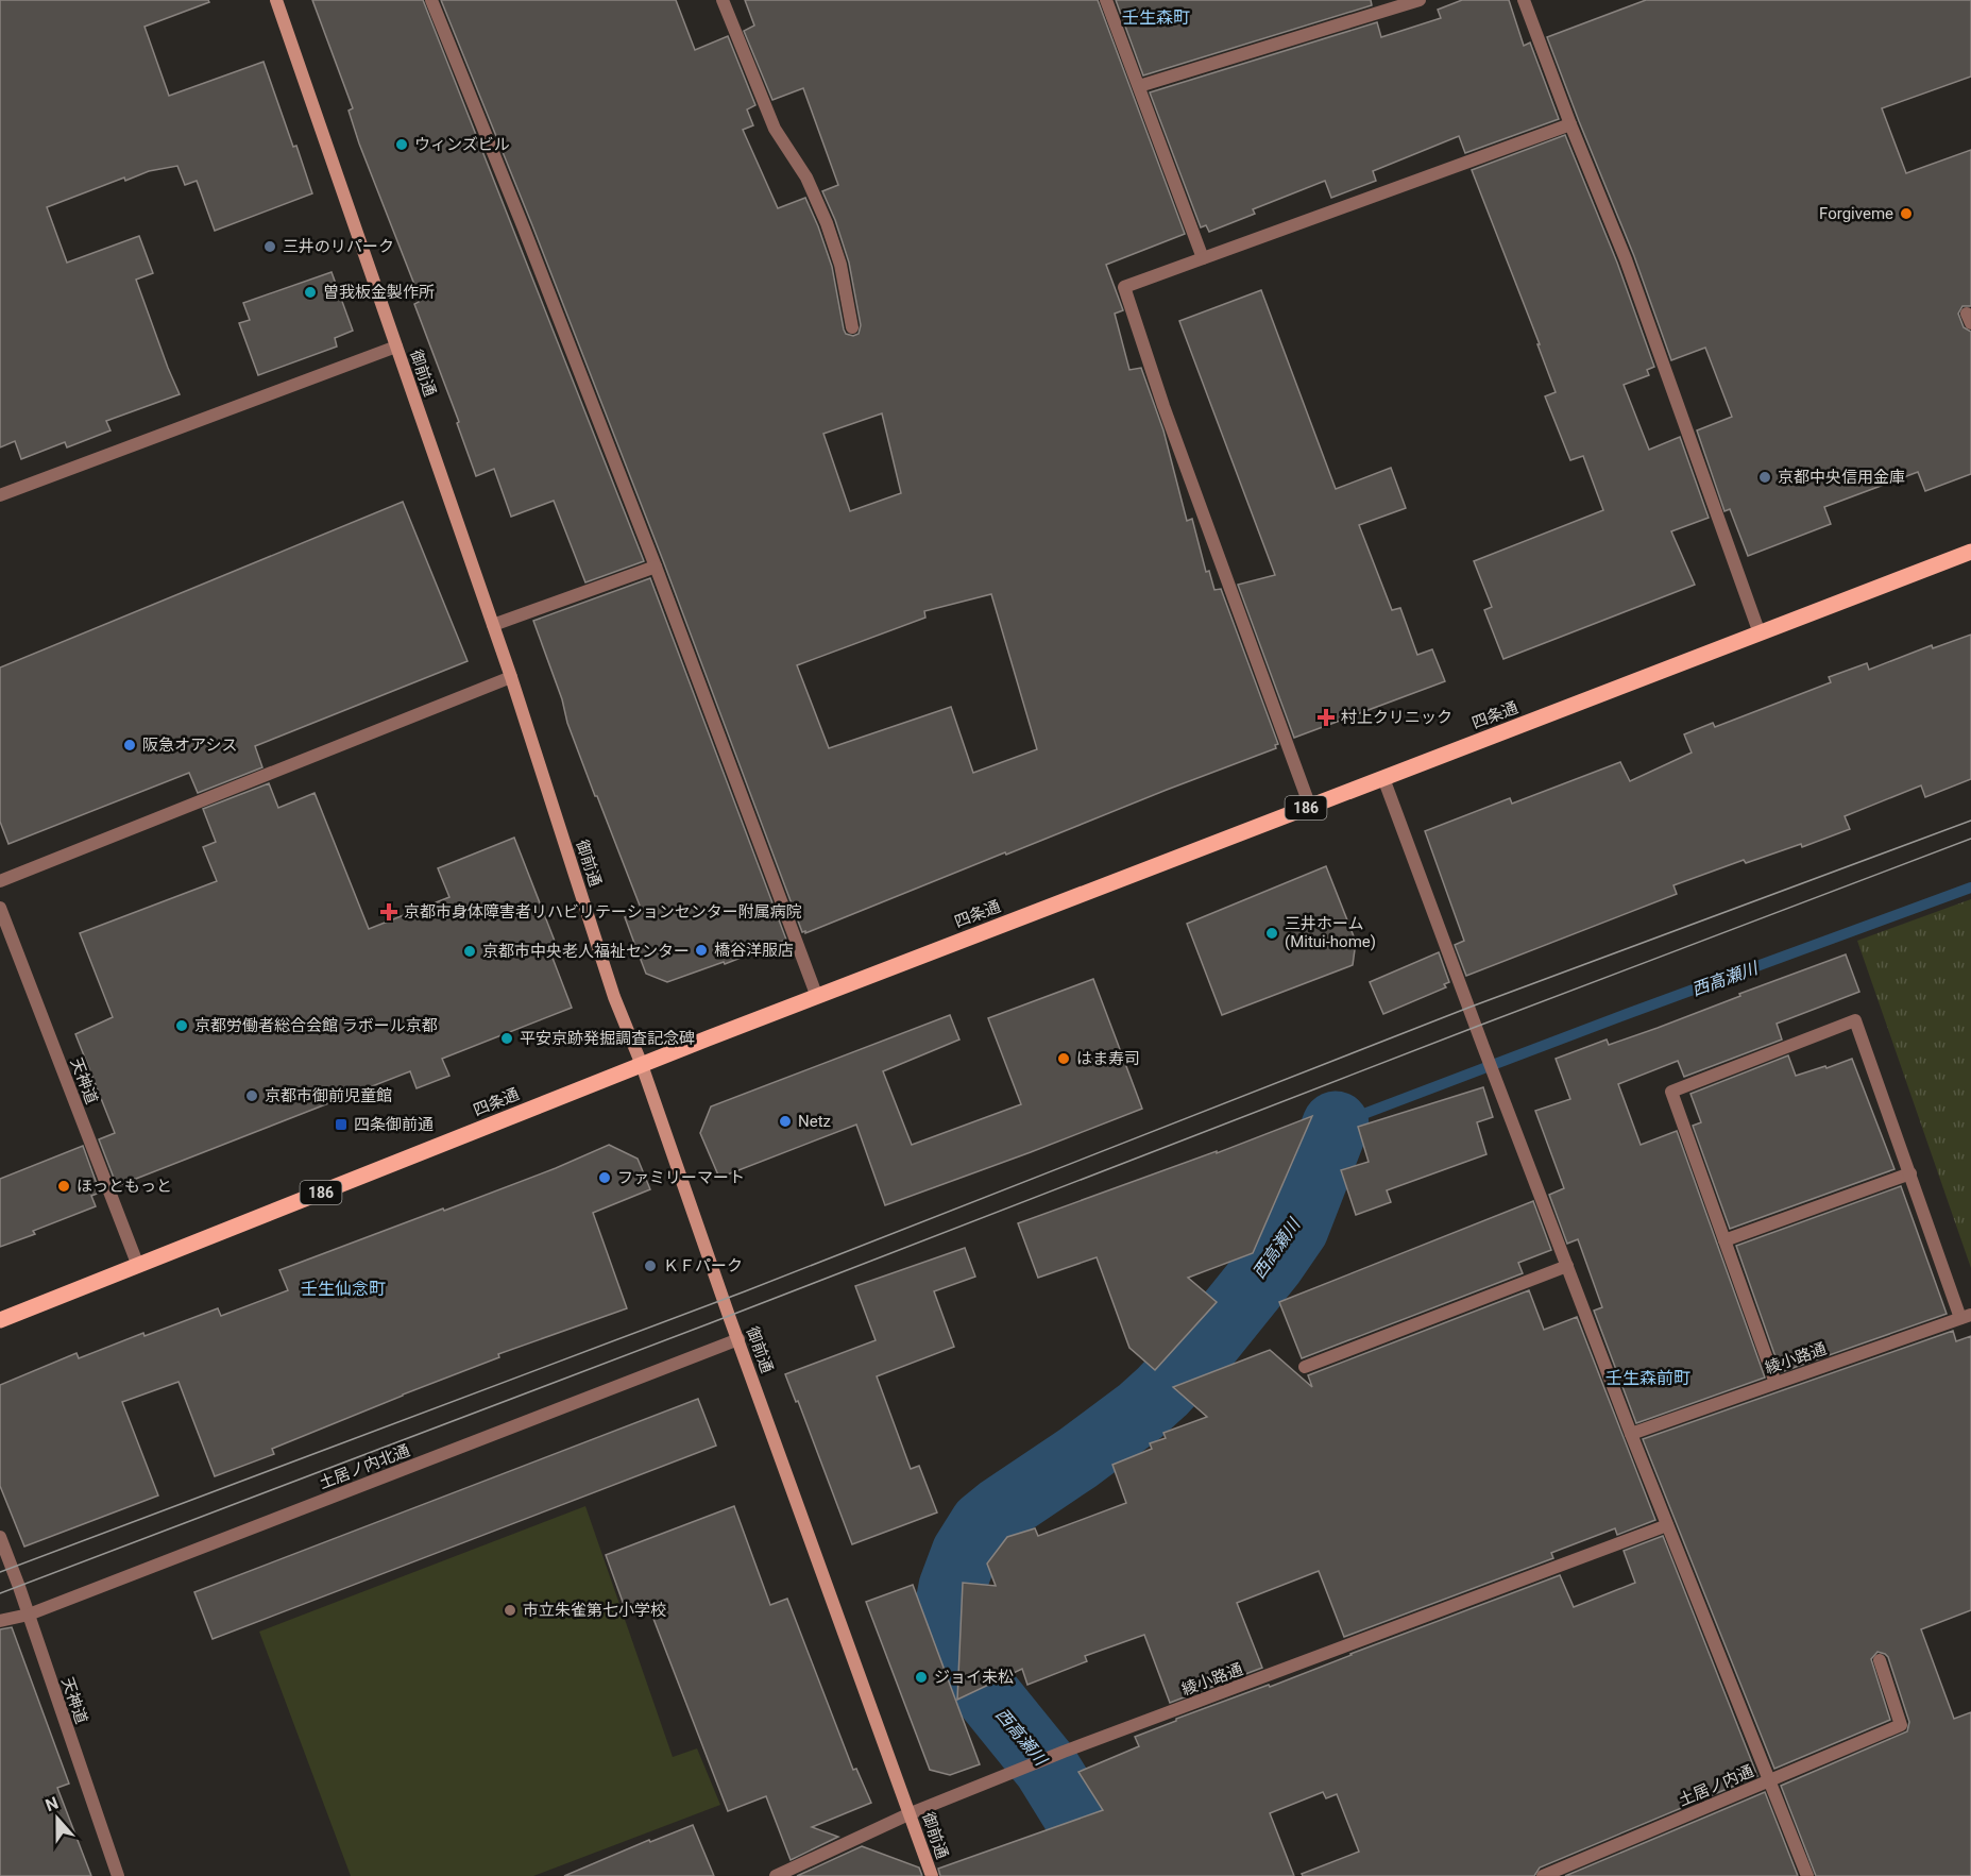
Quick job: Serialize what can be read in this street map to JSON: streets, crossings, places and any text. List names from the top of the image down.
{
  "streets": {
    "main road": ["四条通", "186"],
    "street": [
      "御前通",
      "天神道",
      "綾小路通",
      "土居ノ内北通",
      "土居ノ内通"
    ]
  },
  "crossings": [
    ["御前通", "四条通"],
    ["御前通", "綾小路通"],
    ["御前通", "土居ノ内北通"],
    ["四条通", "天神道"],
    ["天神道", "土居ノ内北通"]
  ],
  "districts": ["壬生森町", "壬生仙念町", "壬生森前町"],
  "water": ["西高瀬川"],
  "places": {
    "other": [
      "ウィンズビル",
      "Forgiveme",
      "三井のリパーク",
      "曽我板金製作所",
      "京都中央信用金庫",
      "阪急オアシス",
      "三井ホーム (Mitui-home)",
      "橋谷洋服店",
      "京都市中央老人福祉センター",
      "京都労働者総合会館 ラボール京都",
      "平安京跡発掘調査記念碑",
      "はま寿司",
      "京都市御前児童館",
      "Netz",
      "ファミリーマート",
      "ほっともっと",
      "ＫＦパーク",
      "市立朱雀第七小学校",
      "ジョイ未松"
    ],
    "health": ["村上クリニック", "京都市身体障害者リハビリテーションセンター附属病院"],
    "transit": ["四条御前通"]
  },
  "north": "top"
}
